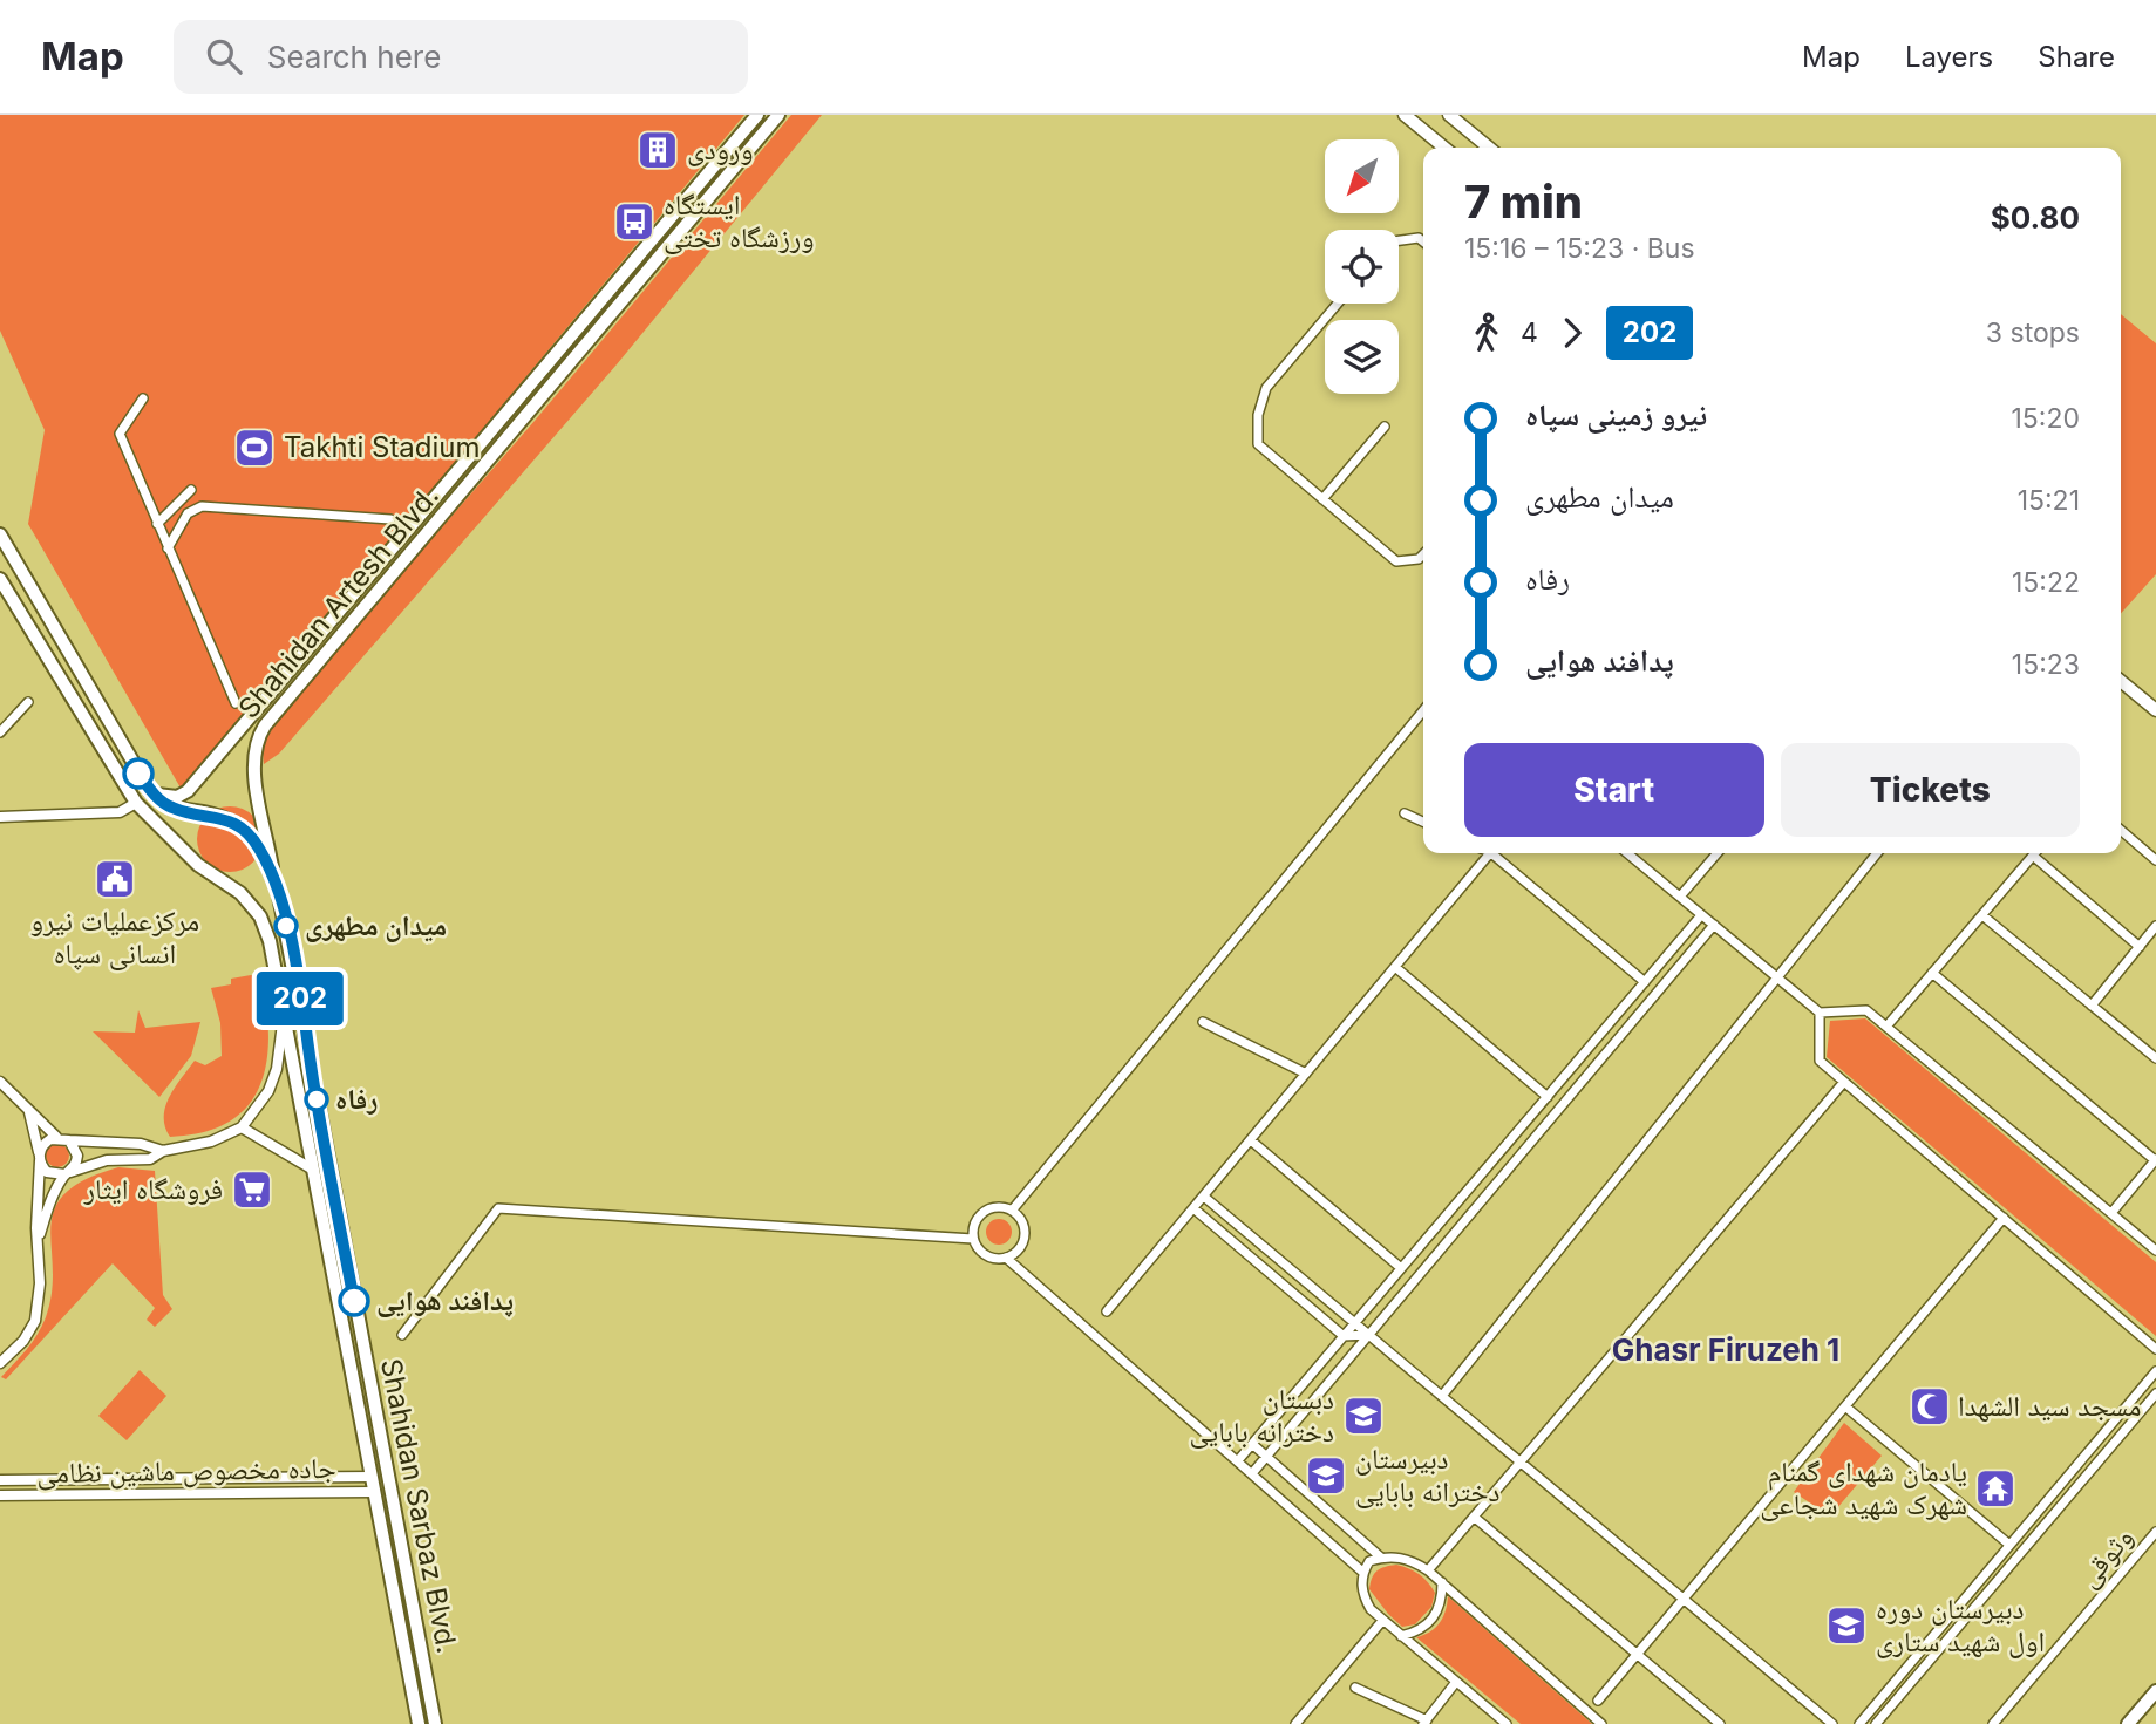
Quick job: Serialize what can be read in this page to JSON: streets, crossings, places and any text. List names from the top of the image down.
{
  "streets": {
    "main road": ["Shahidan Artesh Blvd.", "Shahidan Sarbaz Blvd."],
    "street": ["جاده مخصوص ماشین نظامی", "وثوقی"]
  },
  "crossings": [
    ["Shahidan Artesh Blvd.", "Shahidan Sarbaz Blvd."],
    ["جاده مخصوص ماشین نظامی", "Shahidan Sarbaz Blvd."]
  ],
  "districts": ["Ghasr Firuzeh 1"],
  "places": {
    "building": ["ورودی"],
    "bus stop": ["ایستگاه ورزشگاه تختی"],
    "sports": ["Takhti Stadium"],
    "public building": ["مرکزعملیات نیرو انسانی سپاه"],
    "other": ["میدان مطهری", "رفاه", "پدافند هوایی"],
    "supermarket": ["فروشگاه ایثار"],
    "mosque": ["مسجد سید الشهدا"],
    "school or university": ["دبستان دخترانه بابایی", "دبیرستان دخترانه بابایی", "دبیرستان دوره اول شهید ستاری"],
    "temple": ["یادمان شهدای گمنام شهرک شهید شجاعی"]
  },
  "lines": ["bus line 202"],
  "north": "bottom left",
  "page": {
    "header": "Map",
    "search": "Search here",
    "nav": ["Map", "Layers", "Share"],
    "on_map": "202",
    "heading": ["7 min", "15:16 – 15:23 · Bus", "$0.80"],
    "legs": ["4", "202", "3 stops"],
    "list": [
      {
        "name": "نیرو زمینی سپاه",
        "value": "15:20"
      },
      {
        "name": "میدان مطهری",
        "value": "15:21"
      },
      {
        "name": "رفاه",
        "value": "15:22"
      },
      {
        "name": "پدافند هوایی",
        "value": "15:23"
      }
    ],
    "buttons": ["Start", "Tickets"]
  }
}
